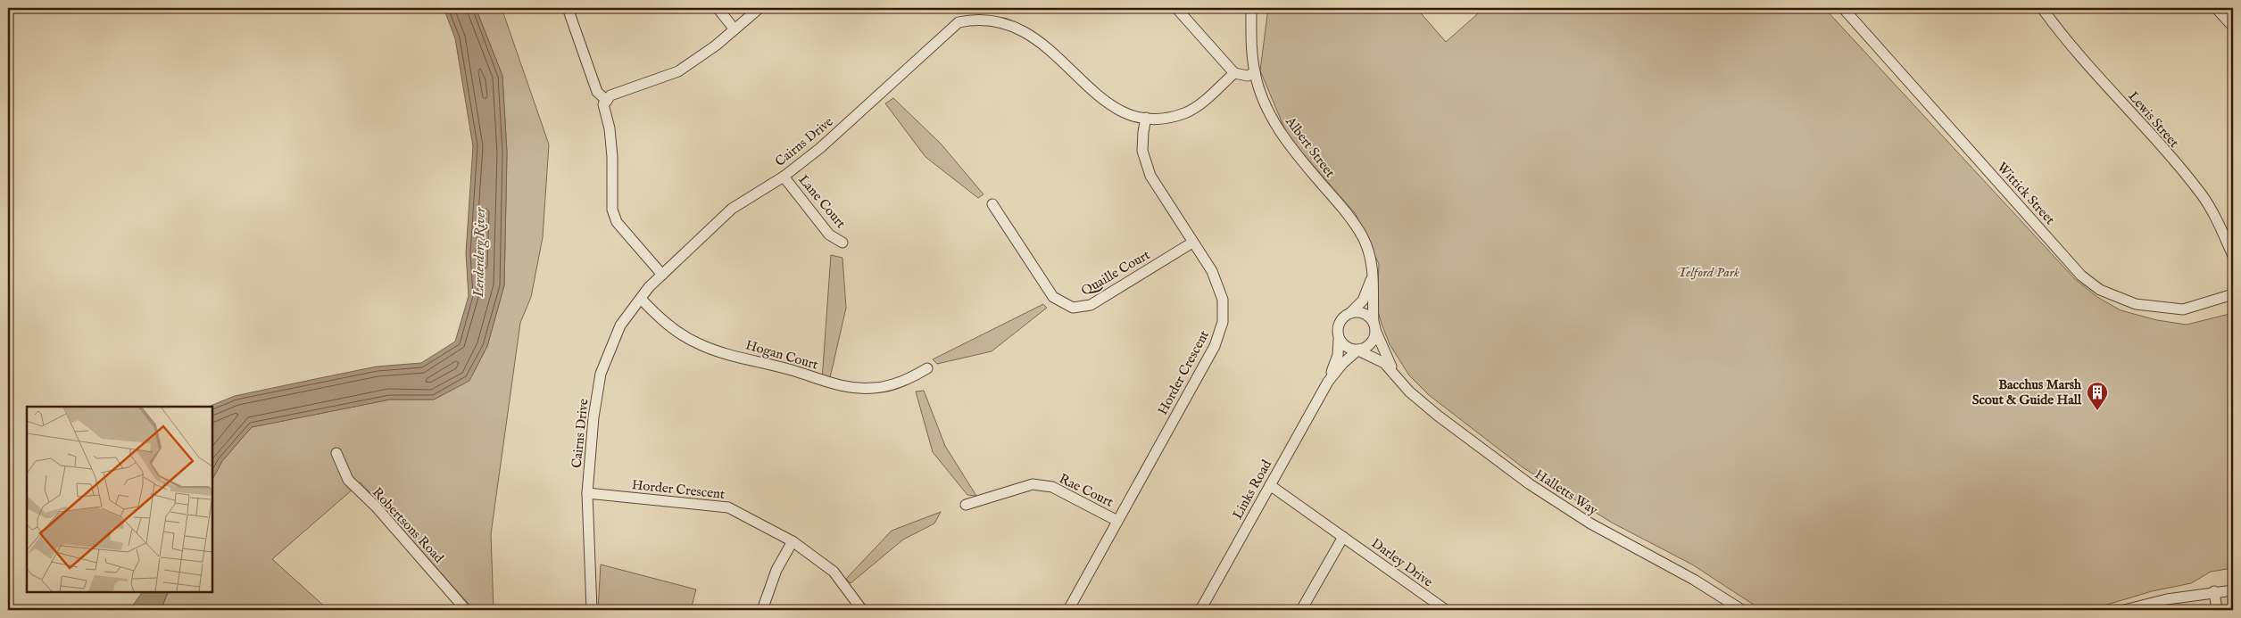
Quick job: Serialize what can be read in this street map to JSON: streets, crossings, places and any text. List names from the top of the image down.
{
  "streets": {
    "street": [
      "Lewis Street",
      "Cairns Drive",
      "Albert Street",
      "Wittick Street",
      "Lane Court",
      "Quaille Court",
      "Hogan Court",
      "Horder Crescent",
      "Links Road",
      "Rae Court",
      "Halletts Way",
      "Robertsons Road",
      "Darley Drive"
    ]
  },
  "crossings": [
    ["Cairns Drive", "Lane Court"],
    ["Cairns Drive", "Hogan Court"],
    ["Cairns Drive", "Horder Crescent"],
    ["Albert Street", "Links Road"],
    ["Albert Street", "Halletts Way"],
    ["Quaille Court", "Horder Crescent"],
    ["Horder Crescent", "Rae Court"],
    ["Links Road", "Halletts Way"],
    ["Links Road", "Darley Drive"]
  ],
  "water": ["Lerderderg River"],
  "parks": ["Telford Park"],
  "places": {
    "building": ["Bacchus Marsh Scout & Guide Hall"]
  }
}
